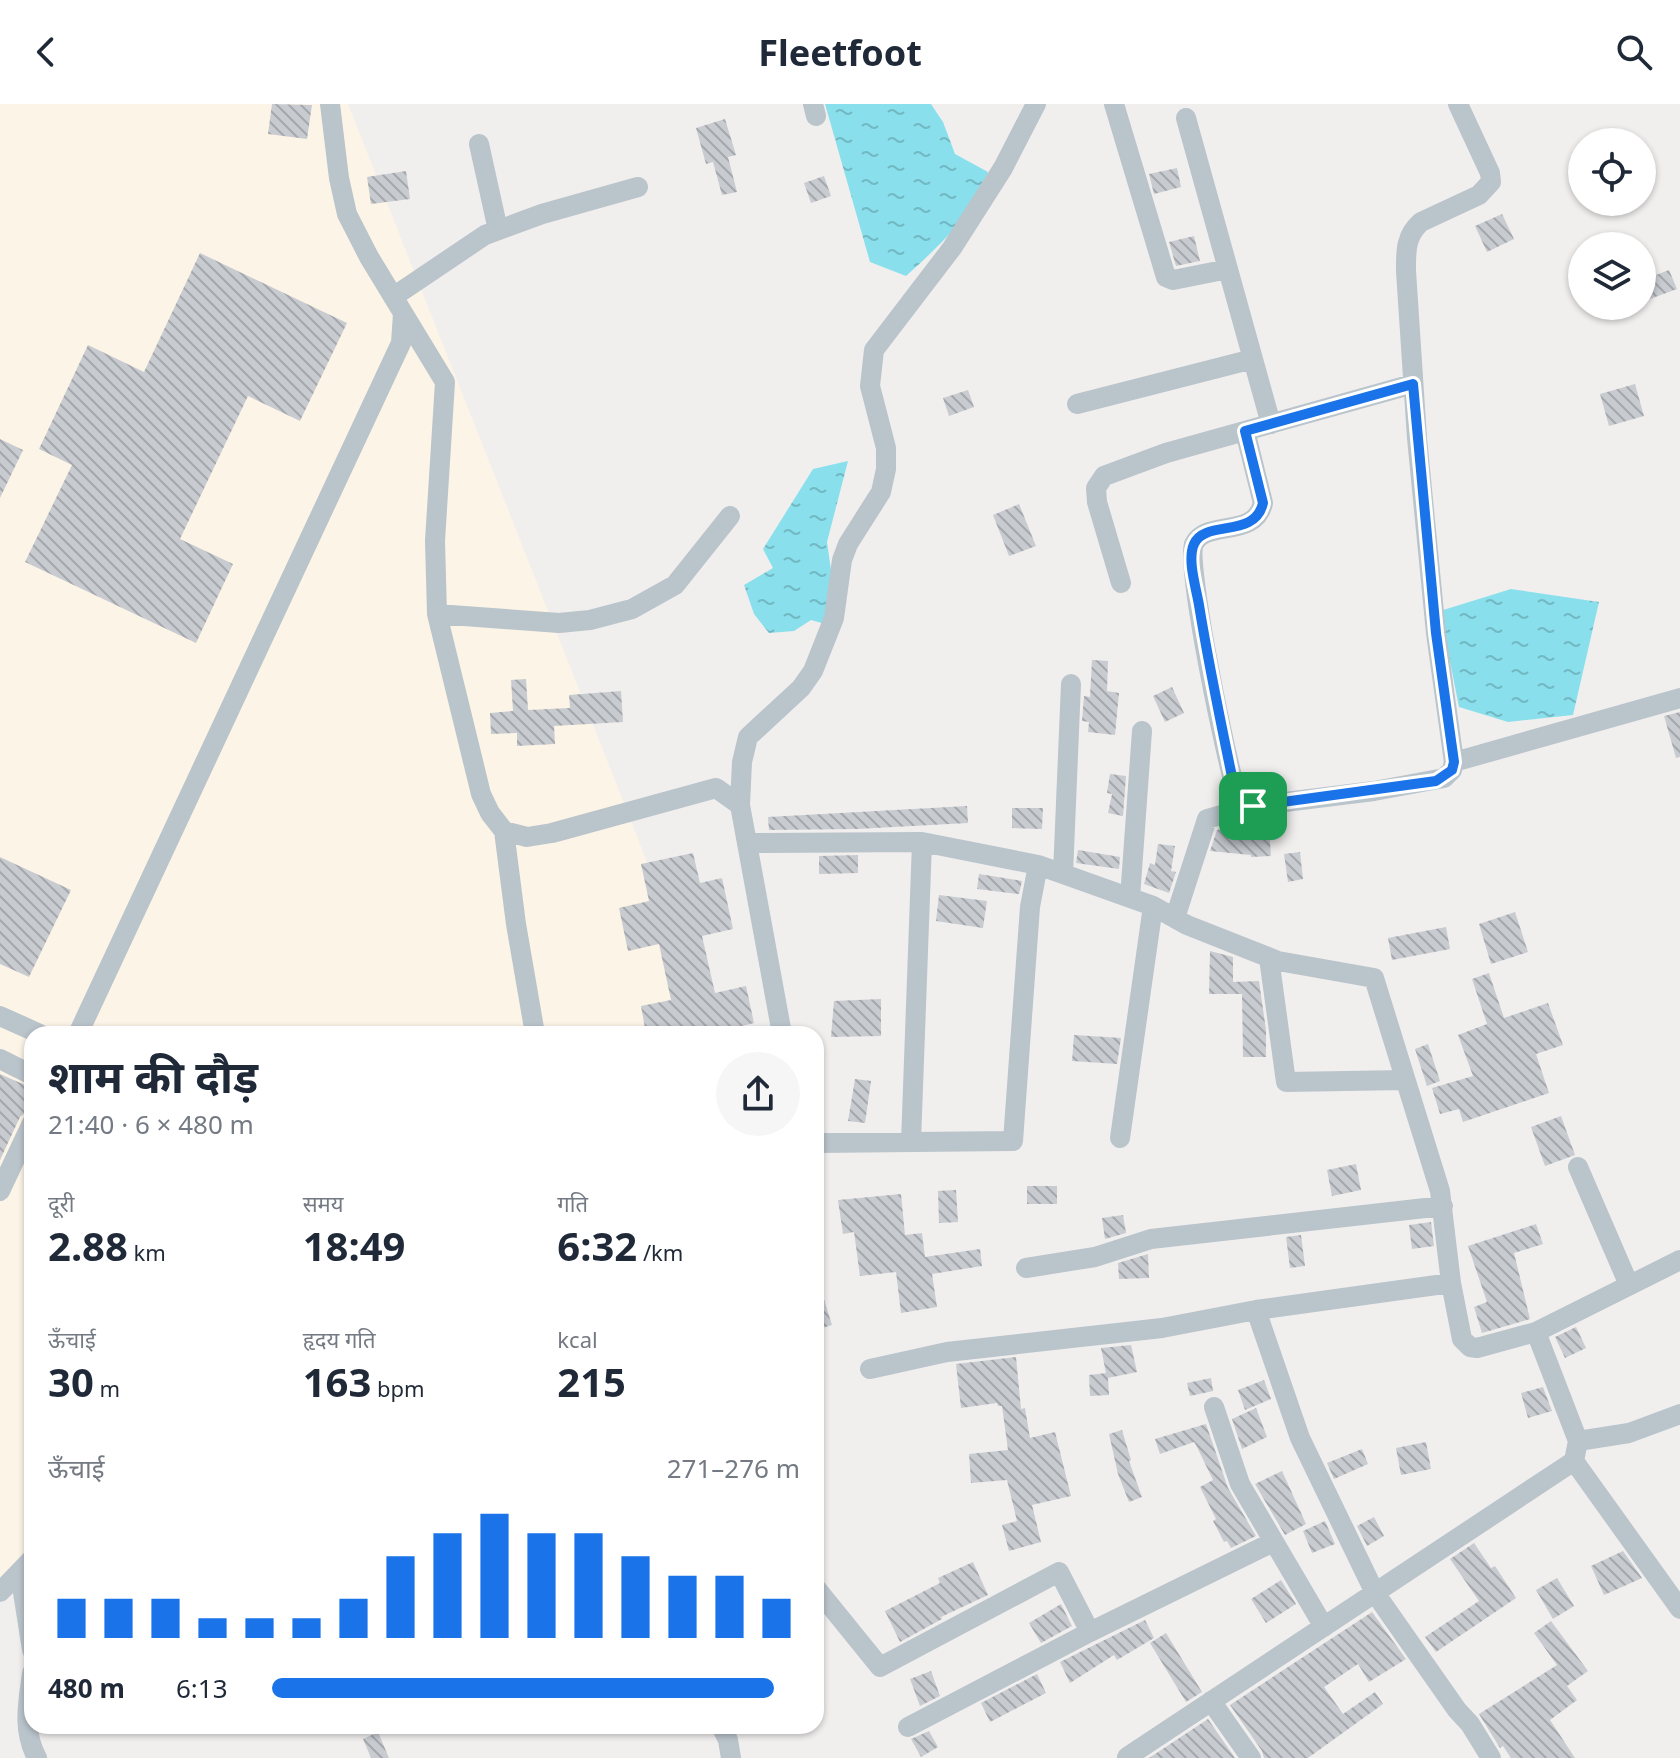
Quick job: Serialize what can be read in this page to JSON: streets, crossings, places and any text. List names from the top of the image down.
{
  "page": {
    "header": "Fleetfoot",
    "heading": ["शाम की दौड़", "21:40 · 6 × 480 m"],
    "stats": [
      ["दूरी", "2.88 km"],
      ["समय", "18:49"],
      ["गति", "6:32 /km"],
      ["ऊँचाई", "30 m"],
      ["हृदय गति", "163 bpm"],
      ["kcal", "215"]
    ],
    "chart": ["ऊँचाई", "271–276 m"],
    "list": [
      {
        "name": "480 m",
        "note": "6:13"
      }
    ]
  }
}
